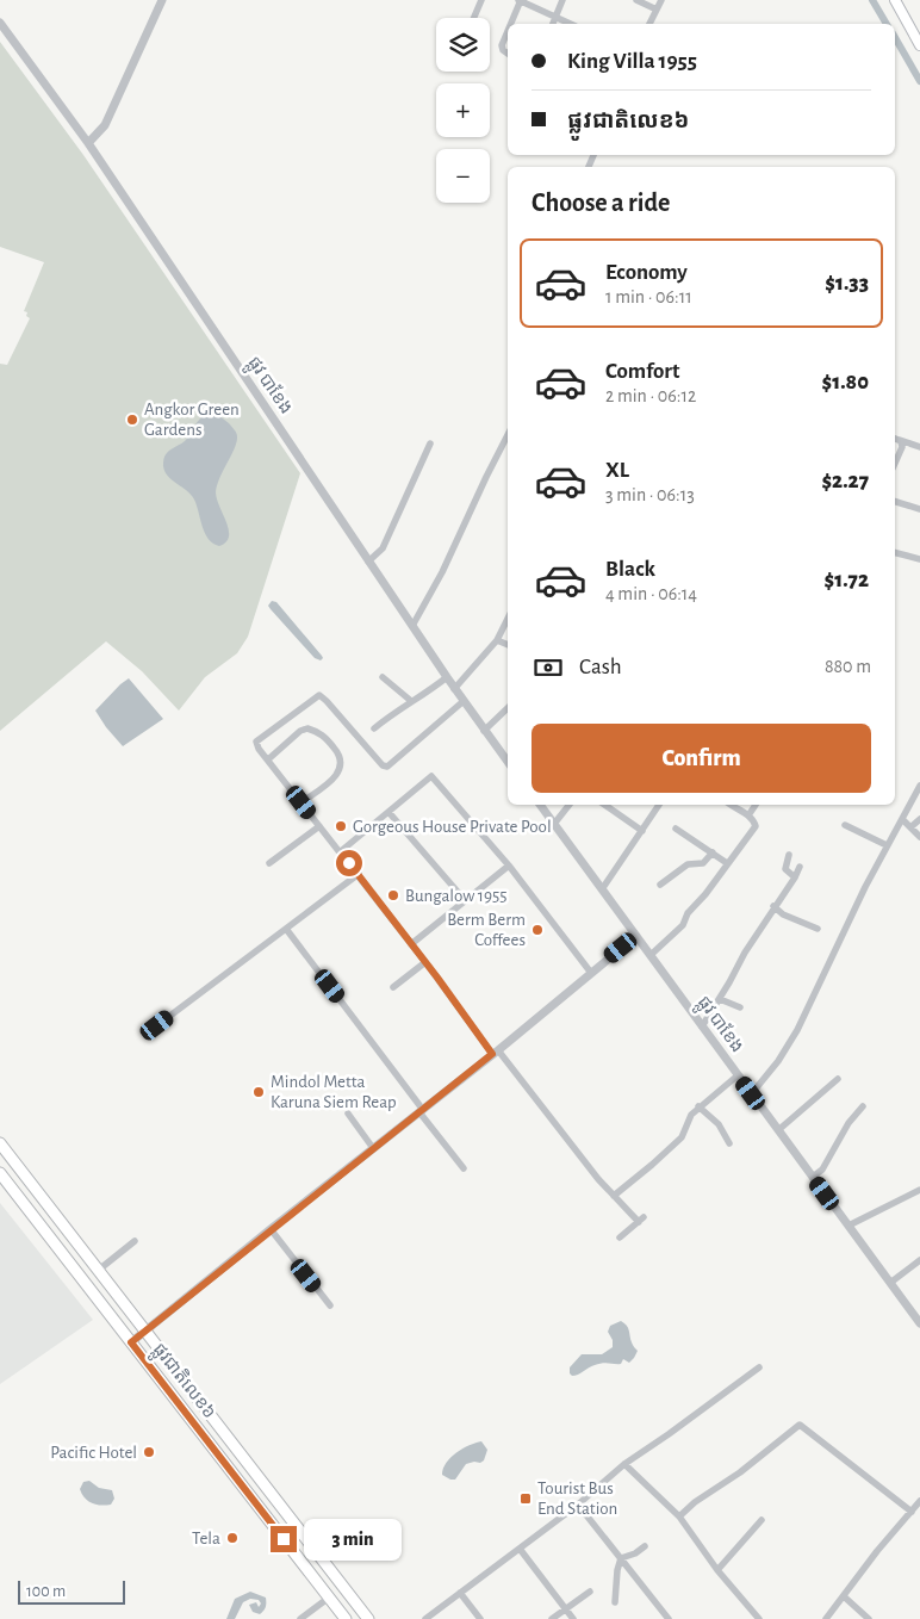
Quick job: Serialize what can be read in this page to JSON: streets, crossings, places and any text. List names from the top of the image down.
{
  "streets": {
    "highway": ["ផ្លូវជាតិលេខ៦"],
    "street": ["ផ្លូវ បាខែង"]
  },
  "places": {
    "other": [
      "Angkor Green Gardens",
      "Gorgeous House Private Pool",
      "Bungalow 1955",
      "Berm Berm Coffees",
      "Mindol Metta Karuna Siem Reap",
      "Pacific Hotel",
      "Tela"
    ],
    "transit": ["Tourist Bus End Station"]
  },
  "scale_bar": "100 m",
  "page": {
    "map_buttons": ["+", "−"],
    "banner": ["King Villa 1955", "ផ្លូវជាតិលេខ៦"],
    "heading": "Choose a ride",
    "list": [
      {
        "name": "Economy",
        "note": "1 min · 06:11",
        "value": "$1.33"
      },
      {
        "name": "Comfort",
        "note": "2 min · 06:12",
        "value": "$1.80"
      },
      {
        "name": "XL",
        "note": "3 min · 06:13",
        "value": "$2.27"
      },
      {
        "name": "Black",
        "note": "4 min · 06:14",
        "value": "$1.72"
      }
    ],
    "pay": ["Cash", "880 m"],
    "buttons": "Confirm",
    "bubble": "3 min",
    "scale": "100 m"
  }
}
